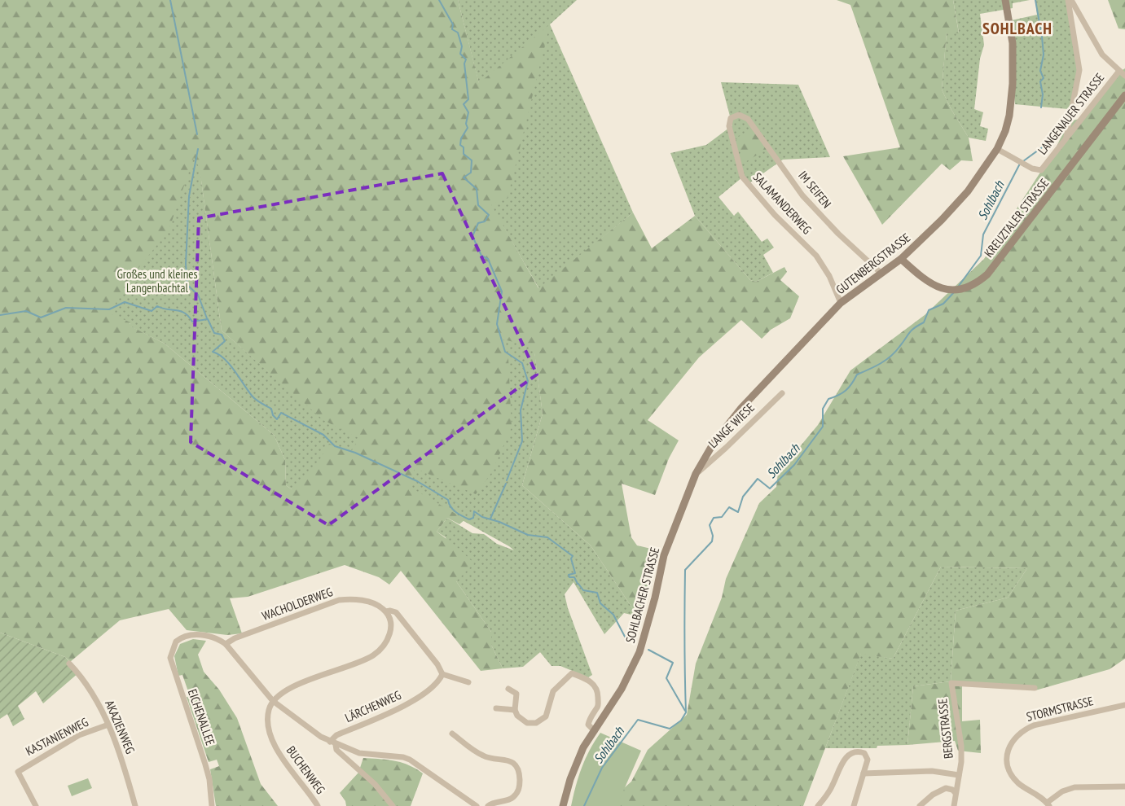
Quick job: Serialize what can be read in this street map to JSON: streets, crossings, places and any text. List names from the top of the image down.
{
  "streets": {
    "street": [
      "LANGENAUER STRASSE",
      "IM SEIFEN",
      "SALAMANDERWEG",
      "KREUZTALER STRASSE",
      "GUTENBERGSTRASSE",
      "LANGE WIESE",
      "SOHLBACHER STRASSE",
      "WACHOLDERWEG",
      "LÄRCHENWEG",
      "STORMSTRASSE",
      "EICHENALLEE",
      "AKAZIENWEG",
      "BERGSTRASSE",
      "KASTANIENWEG",
      "BUCHENWEG"
    ]
  },
  "crossings": [
    ["LANGENAUER STRASSE", "GUTENBERGSTRASSE"],
    ["IM SEIFEN", "SALAMANDERWEG"],
    ["IM SEIFEN", "GUTENBERGSTRASSE"],
    ["SALAMANDERWEG", "GUTENBERGSTRASSE"],
    ["KREUZTALER STRASSE", "GUTENBERGSTRASSE"],
    ["GUTENBERGSTRASSE", "LANGE WIESE"],
    ["GUTENBERGSTRASSE", "SOHLBACHER STRASSE"],
    ["LANGE WIESE", "SOHLBACHER STRASSE"],
    ["WACHOLDERWEG", "EICHENALLEE"],
    ["AKAZIENWEG", "KASTANIENWEG"]
  ],
  "districts": ["SOHLBACH"],
  "water": ["Sohlbach"],
  "parks": ["Großes und kleines Langenbachtal"]
}
